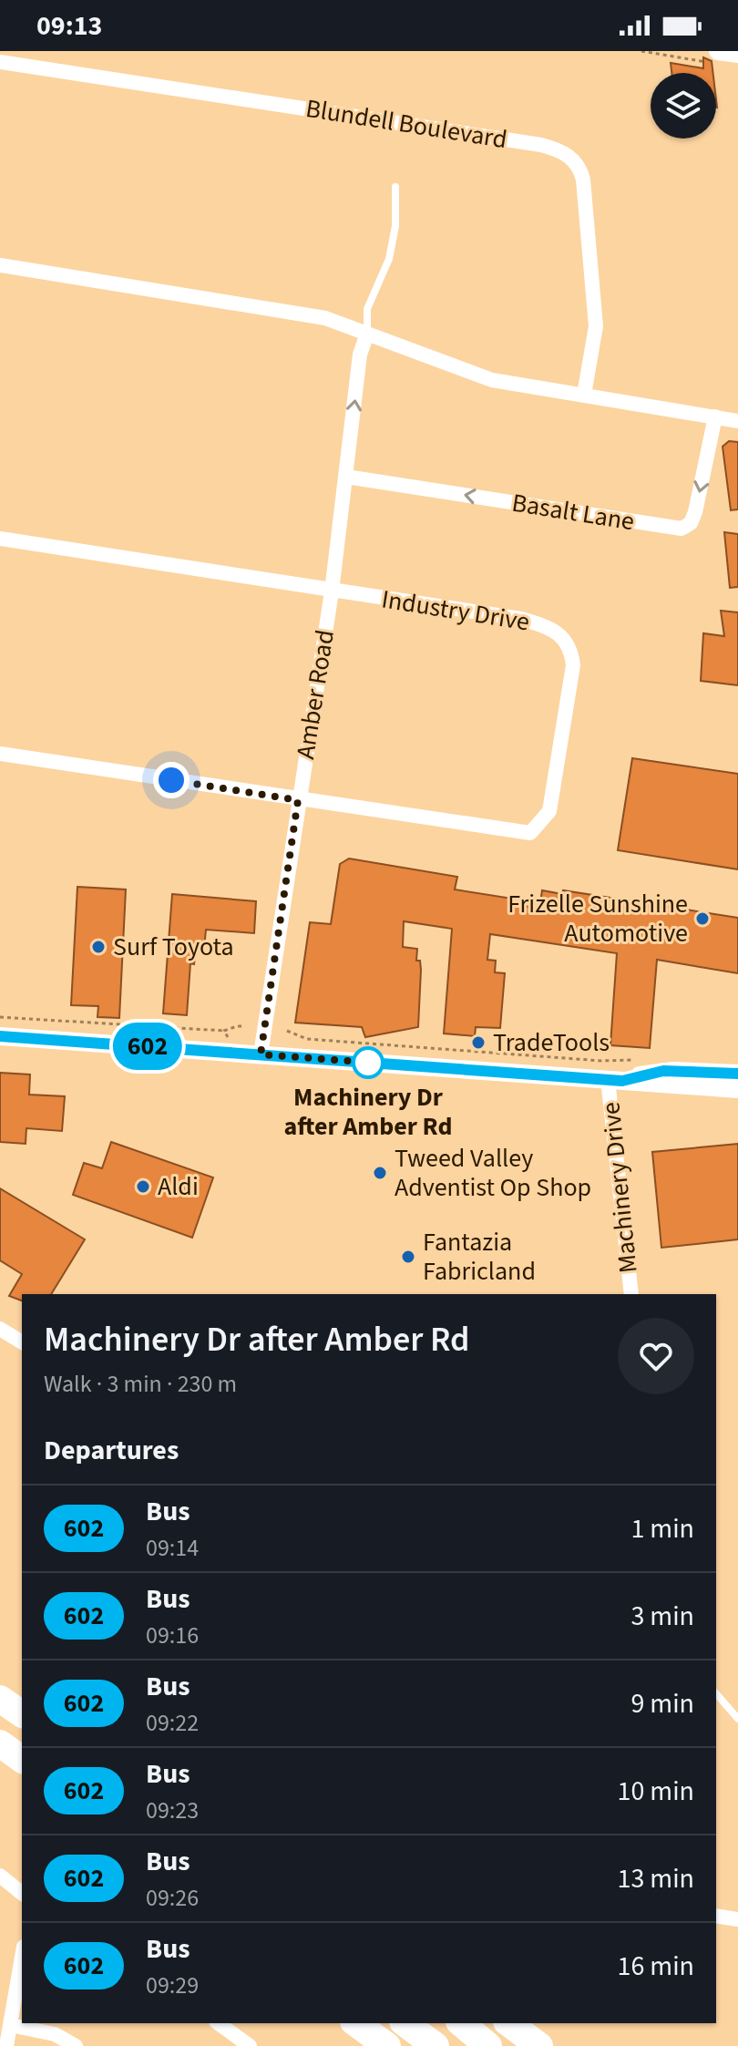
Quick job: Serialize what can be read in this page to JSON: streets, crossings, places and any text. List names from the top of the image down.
{
  "streets": {
    "street": [
      "Blundell Boulevard",
      "Basalt Lane",
      "Industry Drive",
      "Amber Road",
      "Machinery Drive"
    ]
  },
  "crossings": [
    ["Basalt Lane", "Amber Road"],
    ["Industry Drive", "Amber Road"],
    ["Amber Road", "Machinery Drive"]
  ],
  "places": [
    "Frizelle Sunshine Automotive",
    "Surf Toyota",
    "TradeTools",
    "Machinery Dr after Amber Rd",
    "Tweed Valley Adventist Op Shop",
    "Aldi",
    "Fantazia Fabricland"
  ],
  "lines": ["bus line 602"],
  "page": {
    "status": "09:13",
    "on_map": "602",
    "heading": [
      ["Machinery Dr after Amber Rd", "Walk · 3 min · 230 m"],
      "Departures"
    ],
    "list": [
      {
        "mark": "602",
        "name": "Bus",
        "note": "09:14",
        "value": "1 min"
      },
      {
        "mark": "602",
        "name": "Bus",
        "note": "09:16",
        "value": "3 min"
      },
      {
        "mark": "602",
        "name": "Bus",
        "note": "09:22",
        "value": "9 min"
      },
      {
        "mark": "602",
        "name": "Bus",
        "note": "09:23",
        "value": "10 min"
      },
      {
        "mark": "602",
        "name": "Bus",
        "note": "09:26",
        "value": "13 min"
      },
      {
        "mark": "602",
        "name": "Bus",
        "note": "09:29",
        "value": "16 min"
      }
    ]
  }
}
